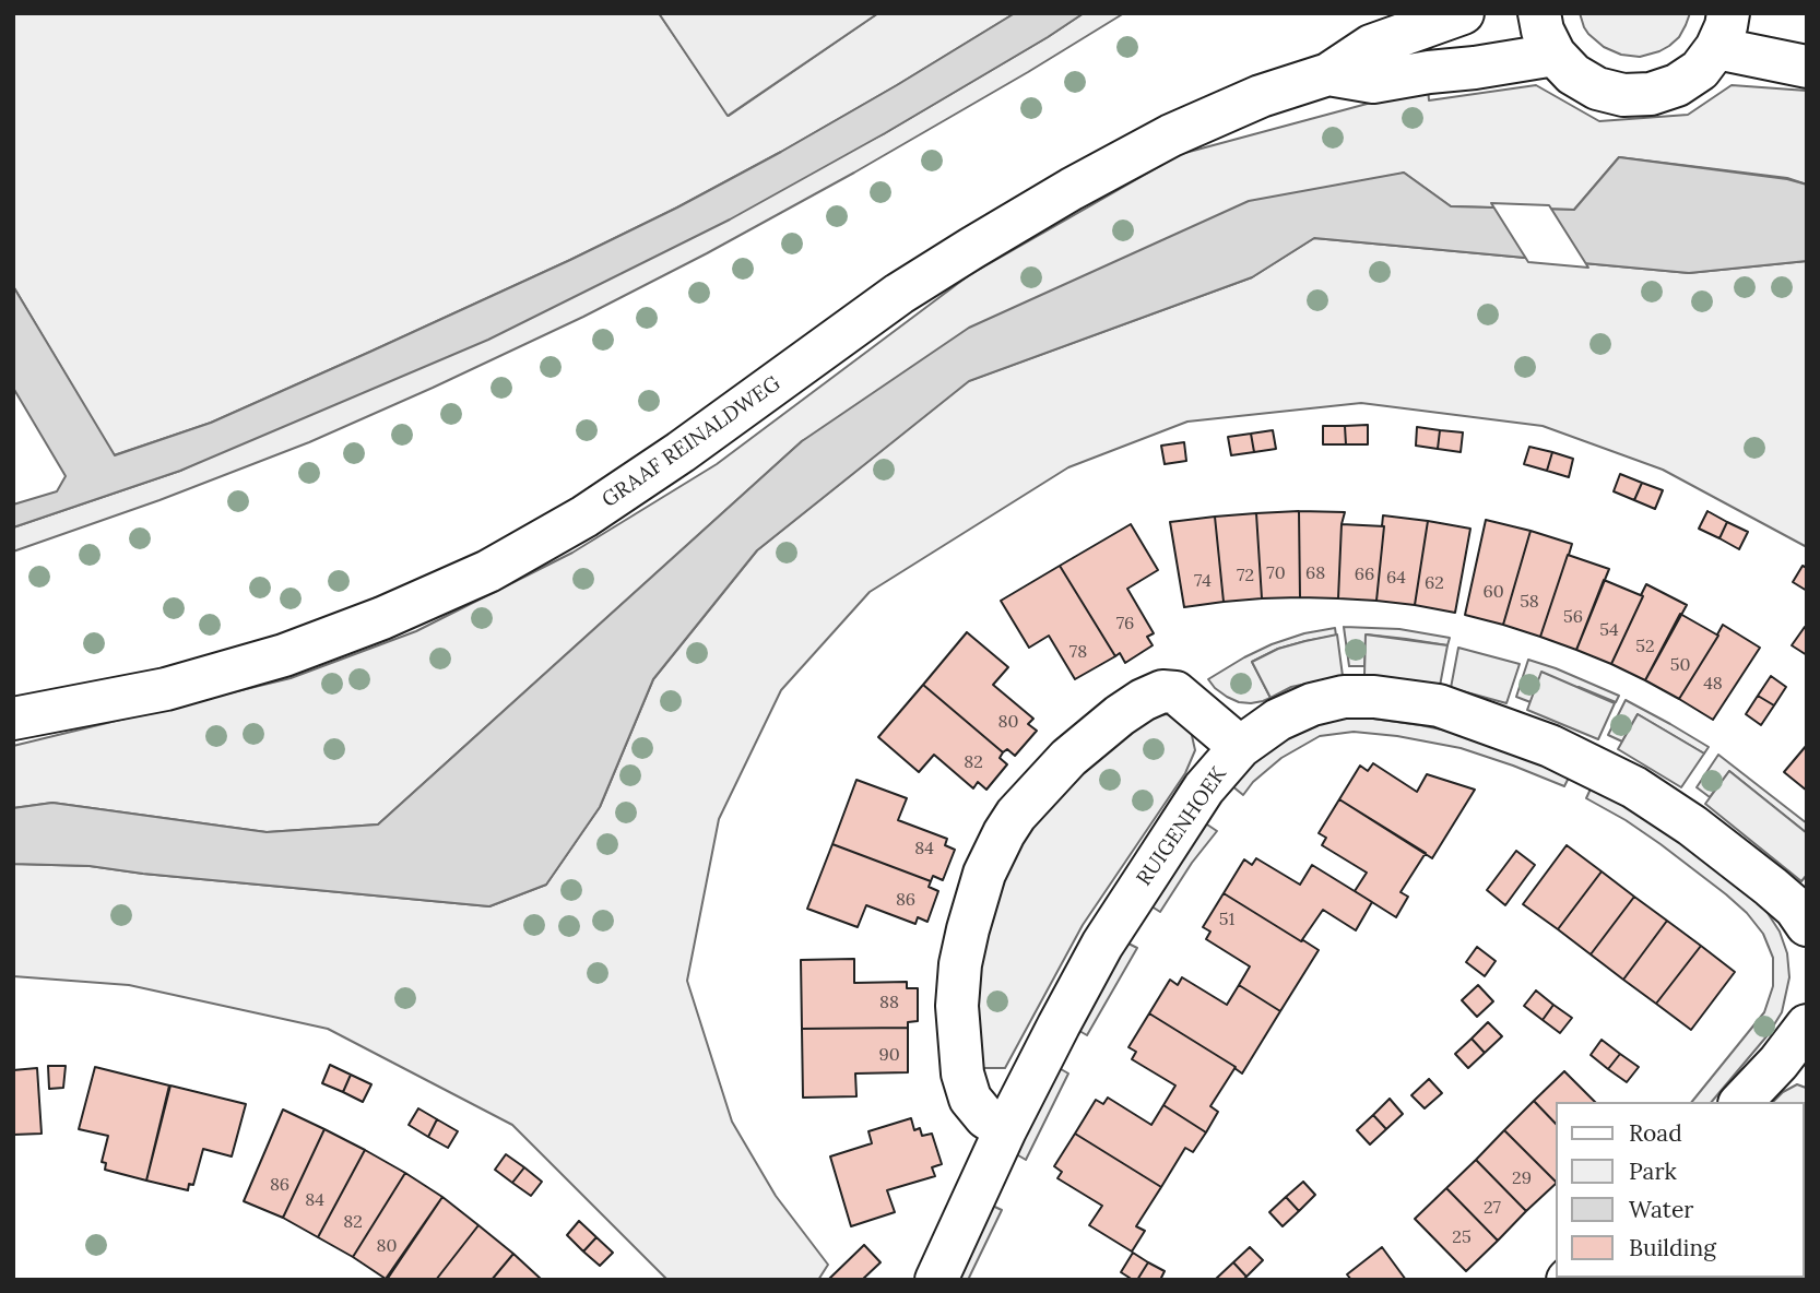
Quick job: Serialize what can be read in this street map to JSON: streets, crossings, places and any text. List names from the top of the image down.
{
  "streets": {
    "main road": ["GRAAF REINALDWEG", "RUIGENHOEK"]
  },
  "house_numbers": [
    "70",
    "68",
    "66",
    "72",
    "64",
    "74",
    "62",
    "60",
    "58",
    "56",
    "76",
    "54",
    "52",
    "78",
    "50",
    "48",
    "80",
    "82",
    "84",
    "86",
    "51",
    "88",
    "90",
    "29",
    "86",
    "84",
    "27",
    "82",
    "25",
    "80"
  ],
  "legend": [
    "Road",
    "Park",
    "Water",
    "Building"
  ]
}
